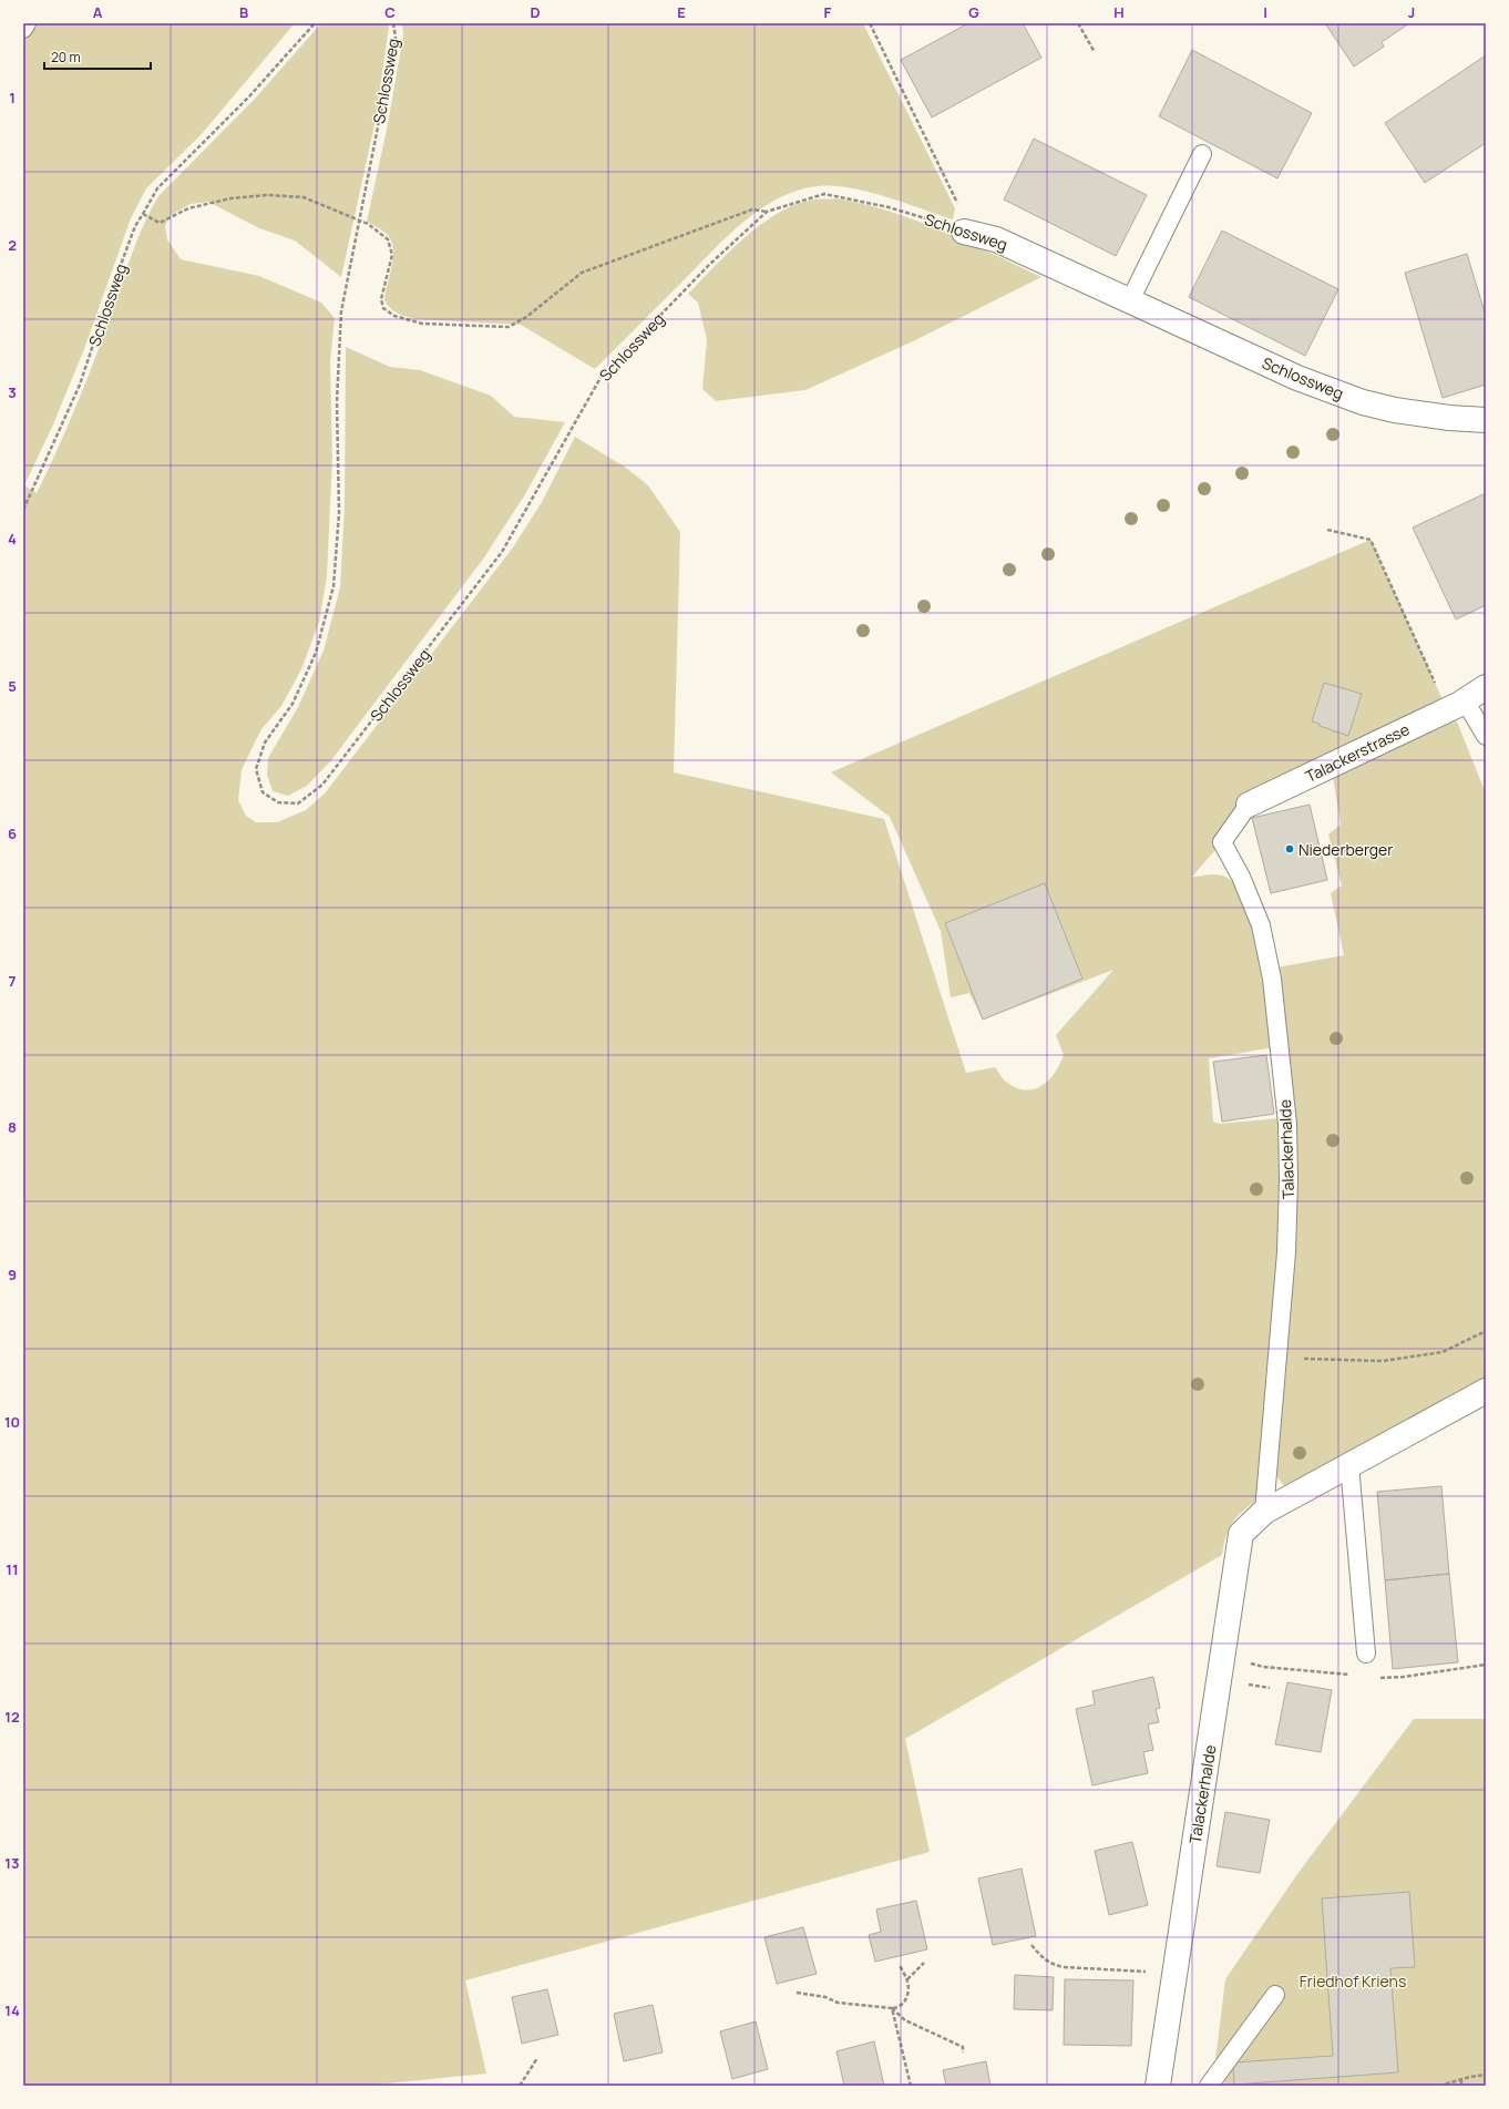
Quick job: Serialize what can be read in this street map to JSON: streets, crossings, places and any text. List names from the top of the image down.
{
  "streets": {
    "street": ["Schlossweg", "Talackerstrasse", "Talackerhalde"]
  },
  "crossings": [
    ["Talackerstrasse", "Talackerhalde"]
  ],
  "parks": ["Friedhof Kriens"],
  "places": ["Niederberger"],
  "scale_bar": "20 m",
  "grid": {
    "columns": [
      "A",
      "B",
      "C",
      "D",
      "E",
      "F",
      "G",
      "H",
      "I",
      "J"
    ],
    "rows": [
      "1",
      "2",
      "3",
      "4",
      "5",
      "6",
      "7",
      "8",
      "9",
      "10",
      "11",
      "12",
      "13",
      "14"
    ]
  }
}
